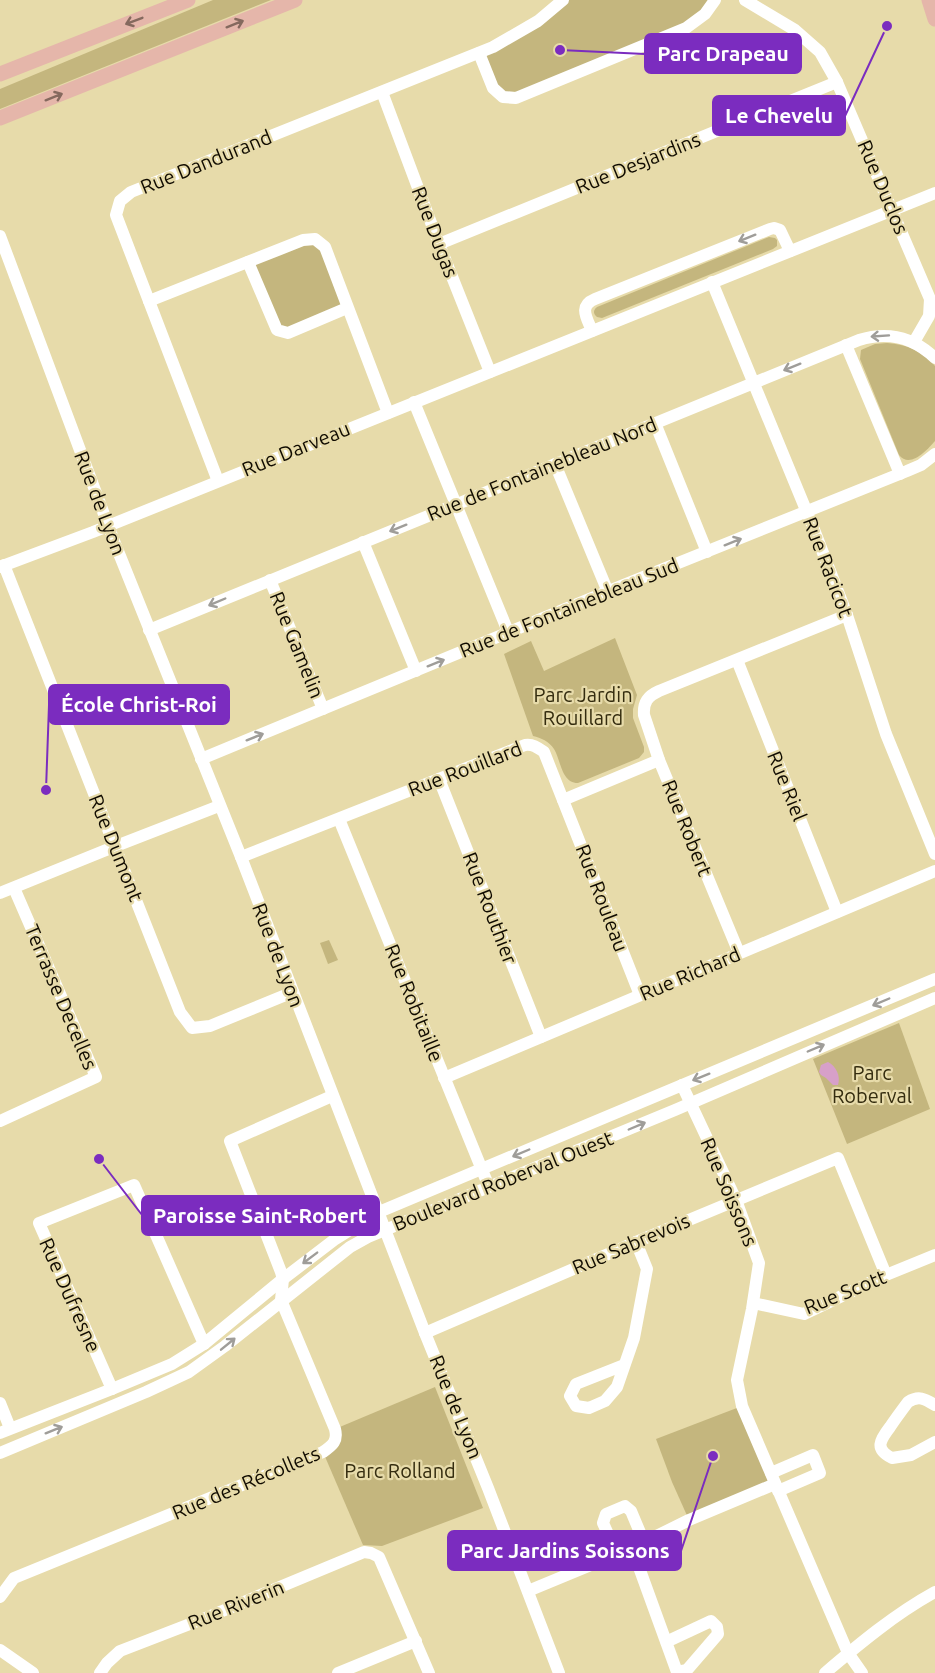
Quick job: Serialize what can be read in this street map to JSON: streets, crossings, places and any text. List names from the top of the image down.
{
  "streets": {
    "street": [
      "Rue Dandurand",
      "Rue Desjardins",
      "Rue Duclos",
      "Rue Dugas",
      "Rue Darveau",
      "Rue de Fontainebleau Nord",
      "Rue de Lyon",
      "Rue Racicot",
      "Rue de Fontainebleau Sud",
      "Rue Gamelin",
      "Rue Rouillard",
      "Rue Riel",
      "Rue Robert",
      "Rue Dumont",
      "Rue Rouleau",
      "Rue Routhier",
      "Rue Richard",
      "Terrasse Decelles",
      "Rue Robitaille",
      "Boulevard Roberval Ouest",
      "Rue Soissons",
      "Rue Sabrevois",
      "Rue Scott",
      "Rue Dufresne",
      "Rue des Récollets",
      "Rue Riverin"
    ]
  },
  "crossings": [
    ["Rue Dandurand", "Rue Dugas"],
    ["Rue Dandurand", "Rue Darveau"],
    ["Rue Desjardins", "Rue Duclos"],
    ["Rue Desjardins", "Rue Dugas"],
    ["Rue Duclos", "Rue Darveau"],
    ["Rue Duclos", "Rue de Fontainebleau Nord"],
    ["Rue Dugas", "Rue Darveau"],
    ["Rue Darveau", "Rue de Lyon"],
    ["Rue Darveau", "Rue Racicot"],
    ["Rue Darveau", "Rue Dumont"],
    ["Rue de Fontainebleau Nord", "Rue de Lyon"],
    ["Rue de Fontainebleau Nord", "Rue Racicot"],
    ["Rue de Fontainebleau Nord", "Rue Gamelin"],
    ["Rue de Lyon", "Rue de Fontainebleau Sud"],
    ["Rue de Lyon", "Rue Rouillard"],
    ["Rue de Lyon", "Rue Dumont"],
    ["Rue de Lyon", "Boulevard Roberval Ouest"],
    ["Rue de Lyon", "Rue Sabrevois"],
    ["Rue Racicot", "Rue de Fontainebleau Sud"],
    ["Rue de Fontainebleau Sud", "Rue Gamelin"],
    ["Rue Rouillard", "Rue Rouleau"],
    ["Rue Rouillard", "Rue Routhier"],
    ["Rue Rouillard", "Rue Robitaille"],
    ["Rue Riel", "Rue Robert"],
    ["Rue Riel", "Rue Richard"],
    ["Rue Robert", "Rue Richard"],
    ["Rue Rouleau", "Rue Richard"],
    ["Rue Routhier", "Rue Richard"],
    ["Rue Richard", "Rue Robitaille"],
    ["Rue Robitaille", "Boulevard Roberval Ouest"],
    ["Boulevard Roberval Ouest", "Rue Soissons"],
    ["Boulevard Roberval Ouest", "Rue Dufresne"],
    ["Boulevard Roberval Ouest", "Rue des Récollets"],
    ["Rue Soissons", "Rue Sabrevois"],
    ["Rue Soissons", "Rue Scott"],
    ["Rue Sabrevois", "Rue Scott"]
  ],
  "one_way": ["Rue de Fontainebleau Nord", "Rue de Fontainebleau Sud"],
  "parks": ["Parc Jardin Rouillard", "Parc Roberval", "Parc Rolland"],
  "places": [
    "Le Chevelu",
    "Parc Drapeau",
    "École Christ-Roi",
    "Paroisse Saint-Robert",
    "Parc Jardins Soissons"
  ]
}
